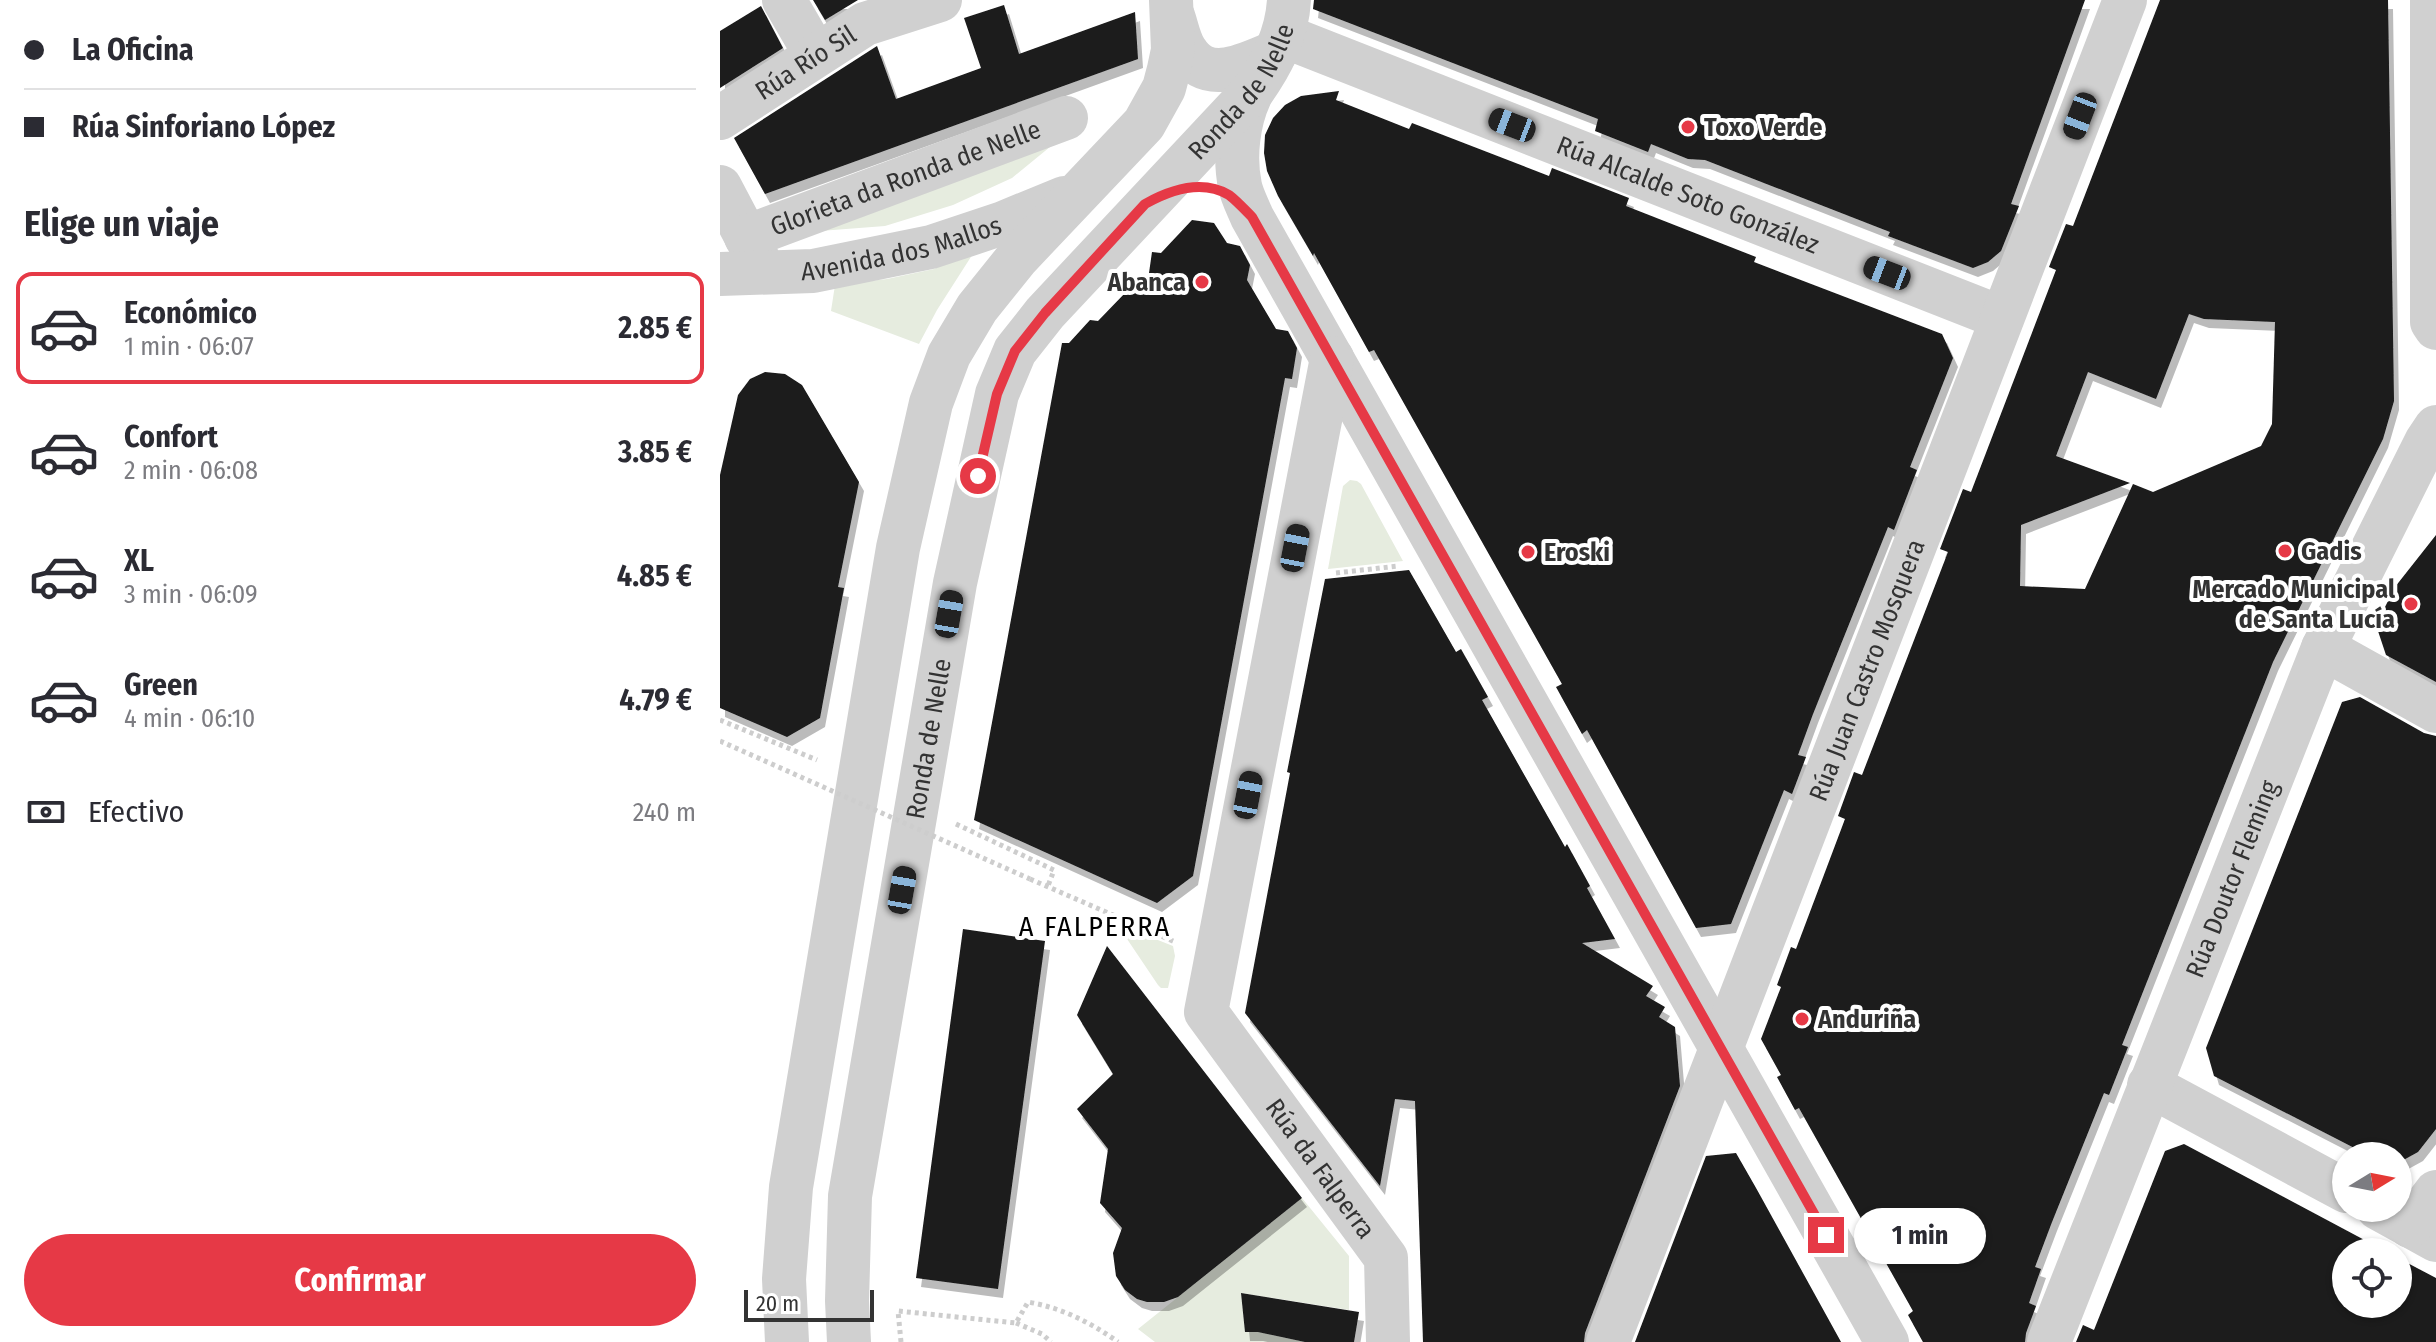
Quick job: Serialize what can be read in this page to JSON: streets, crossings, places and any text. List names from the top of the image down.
{
  "streets": {
    "street": [
      "Rúa Río Sil",
      "Ronda de Nelle",
      "Glorieta da Ronda de Nelle",
      "Rúa Alcalde Soto González",
      "Avenida dos Mallos",
      "Rúa Juan Castro Mosquera",
      "Rúa Doutor Fleming",
      "Rúa da Falperra"
    ]
  },
  "crossings": [
    ["Ronda de Nelle", "Rúa Alcalde Soto González"],
    ["Glorieta da Ronda de Nelle", "Avenida dos Mallos"],
    ["Rúa Alcalde Soto González", "Rúa Juan Castro Mosquera"]
  ],
  "districts": ["A FALPERRA"],
  "places": [
    "Toxo Verde",
    "Abanca",
    "Gadis",
    "Eroski",
    "Mercado Municipal de Santa Lucía",
    "Anduriña"
  ],
  "scale_bar": "20 m",
  "north": "right",
  "page": {
    "banner": ["La Oficina", "Rúa Sinforiano López"],
    "heading": "Elige un viaje",
    "list": [
      {
        "name": "Económico",
        "note": "1 min · 06:07",
        "value": "2.85 €"
      },
      {
        "name": "Confort",
        "note": "2 min · 06:08",
        "value": "3.85 €"
      },
      {
        "name": "XL",
        "note": "3 min · 06:09",
        "value": "4.85 €"
      },
      {
        "name": "Green",
        "note": "4 min · 06:10",
        "value": "4.79 €"
      }
    ],
    "pay": ["Efectivo", "240 m"],
    "bubble": "1 min",
    "buttons": "Confirmar",
    "scale": "20 m"
  }
}
